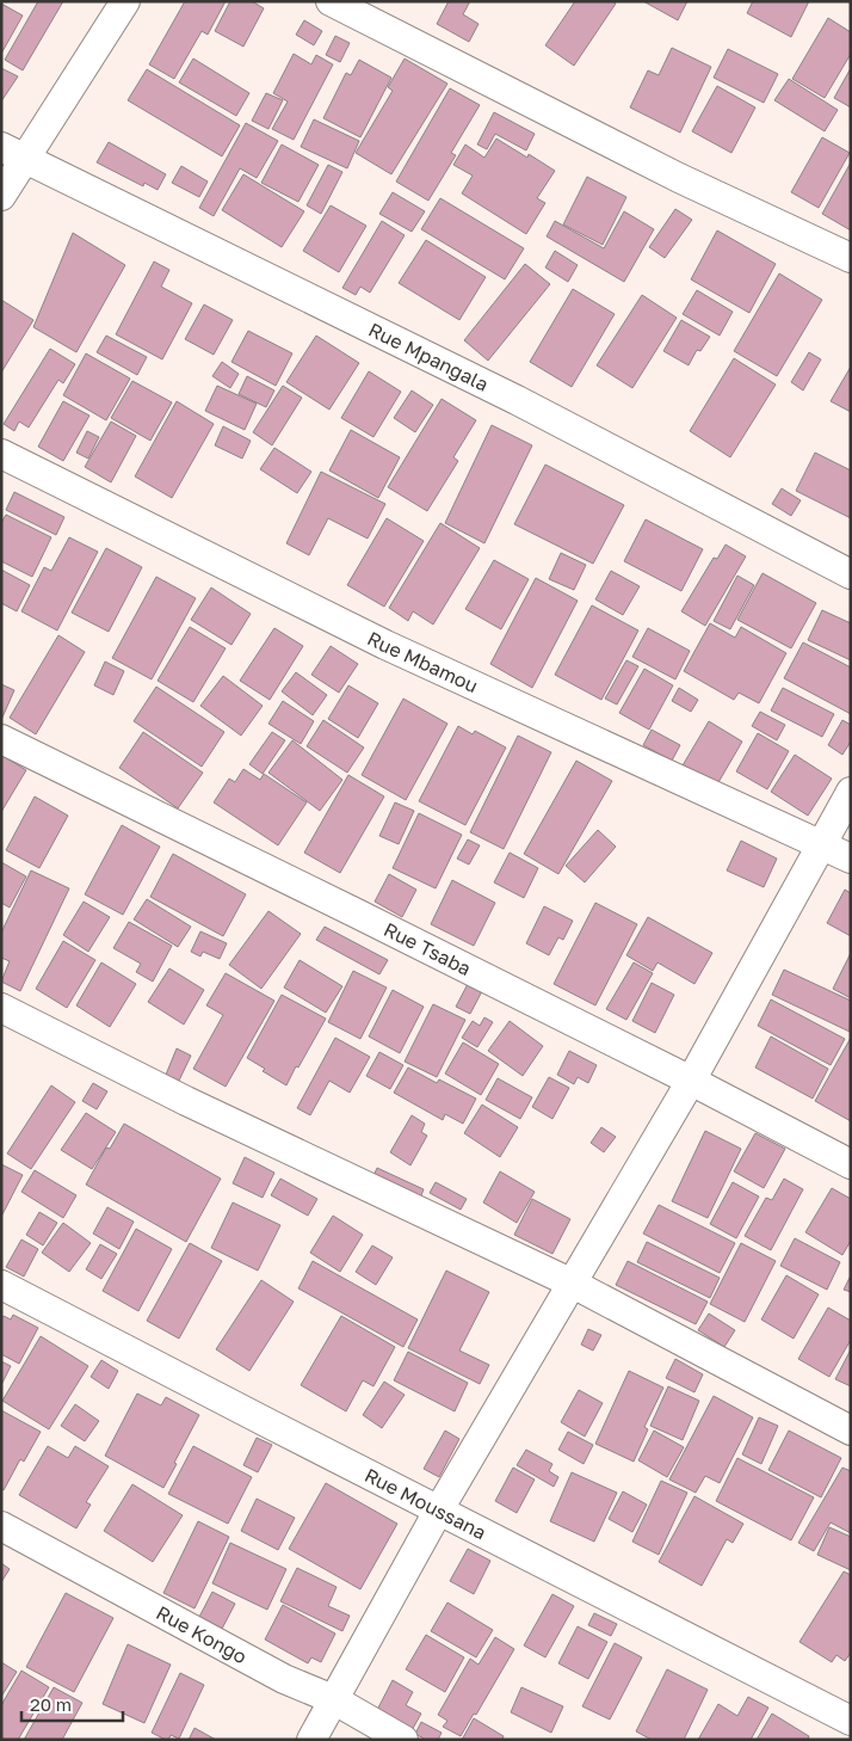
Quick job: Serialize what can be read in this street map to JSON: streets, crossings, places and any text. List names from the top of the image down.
{
  "streets": {
    "street": [
      "Rue Mpangala",
      "Rue Mbamou",
      "Rue Tsaba",
      "Rue Moussana",
      "Rue Kongo"
    ]
  },
  "scale_bar": "20 m"
}
